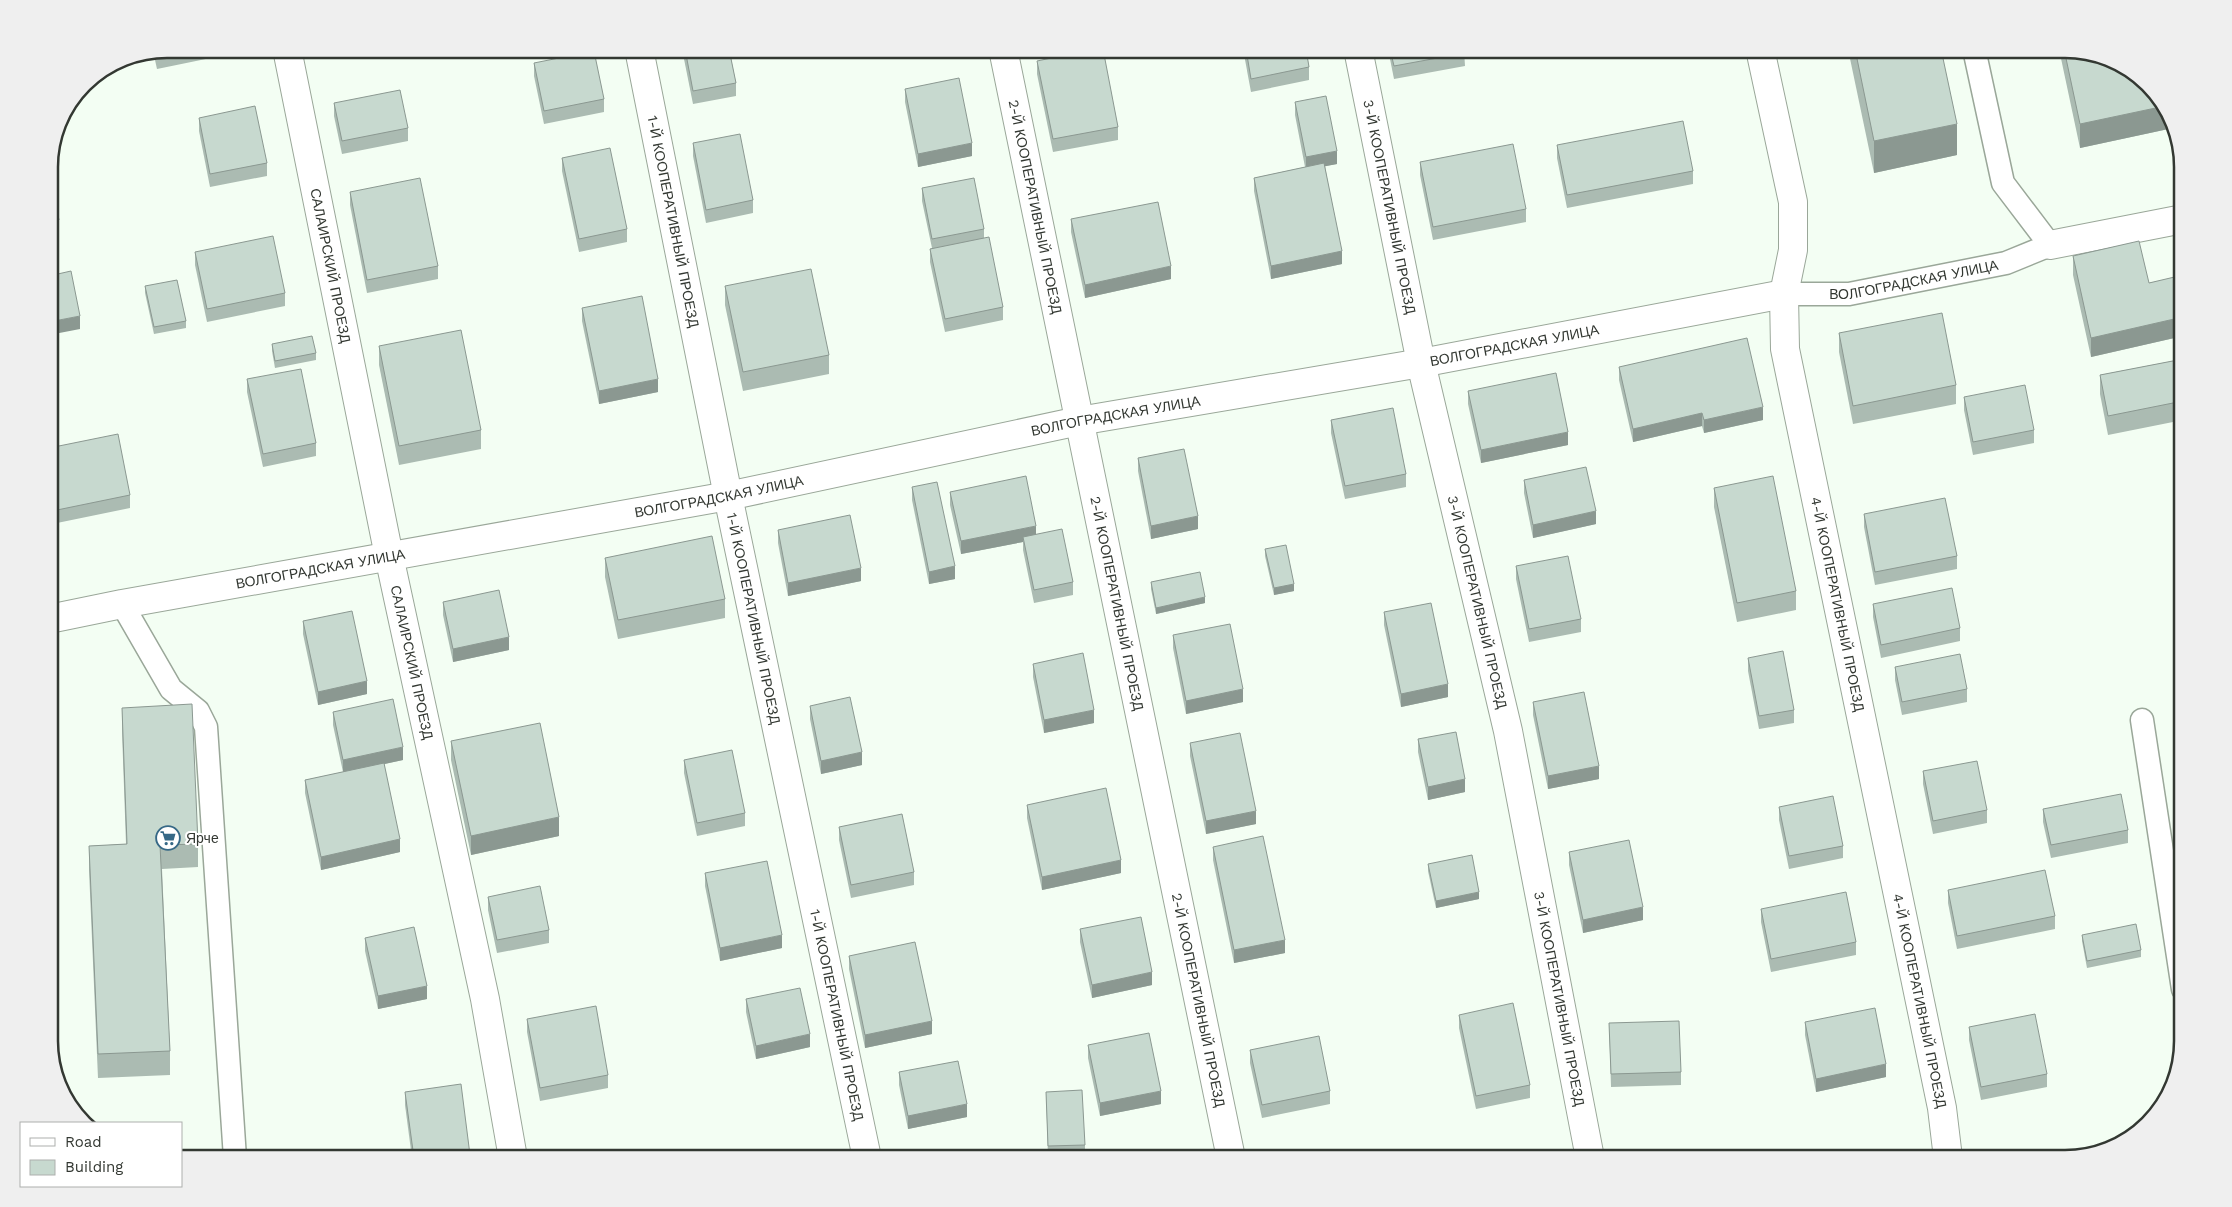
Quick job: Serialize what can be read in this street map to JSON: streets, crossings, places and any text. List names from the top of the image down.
{
  "streets": {
    "street": [
      "2-Й КООПЕРАТИВНЫЙ ПРОЕЗД",
      "3-Й КООПЕРАТИВНЫЙ ПРОЕЗД",
      "1-Й КООПЕРАТИВНЫЙ ПРОЕЗД",
      "САЛАИРСКИЙ ПРОЕЗД",
      "ВОЛГОГРАДСКАЯ УЛИЦА",
      "4-Й КООПЕРАТИВНЫЙ ПРОЕЗД"
    ]
  },
  "crossings": [
    ["2-Й КООПЕРАТИВНЫЙ ПРОЕЗД", "ВОЛГОГРАДСКАЯ УЛИЦА"],
    ["3-Й КООПЕРАТИВНЫЙ ПРОЕЗД", "ВОЛГОГРАДСКАЯ УЛИЦА"],
    ["1-Й КООПЕРАТИВНЫЙ ПРОЕЗД", "ВОЛГОГРАДСКАЯ УЛИЦА"],
    ["САЛАИРСКИЙ ПРОЕЗД", "ВОЛГОГРАДСКАЯ УЛИЦА"],
    ["ВОЛГОГРАДСКАЯ УЛИЦА", "4-Й КООПЕРАТИВНЫЙ ПРОЕЗД"]
  ],
  "places": {
    "supermarket": ["Ярче"]
  },
  "legend": ["Road", "Building"]
}
